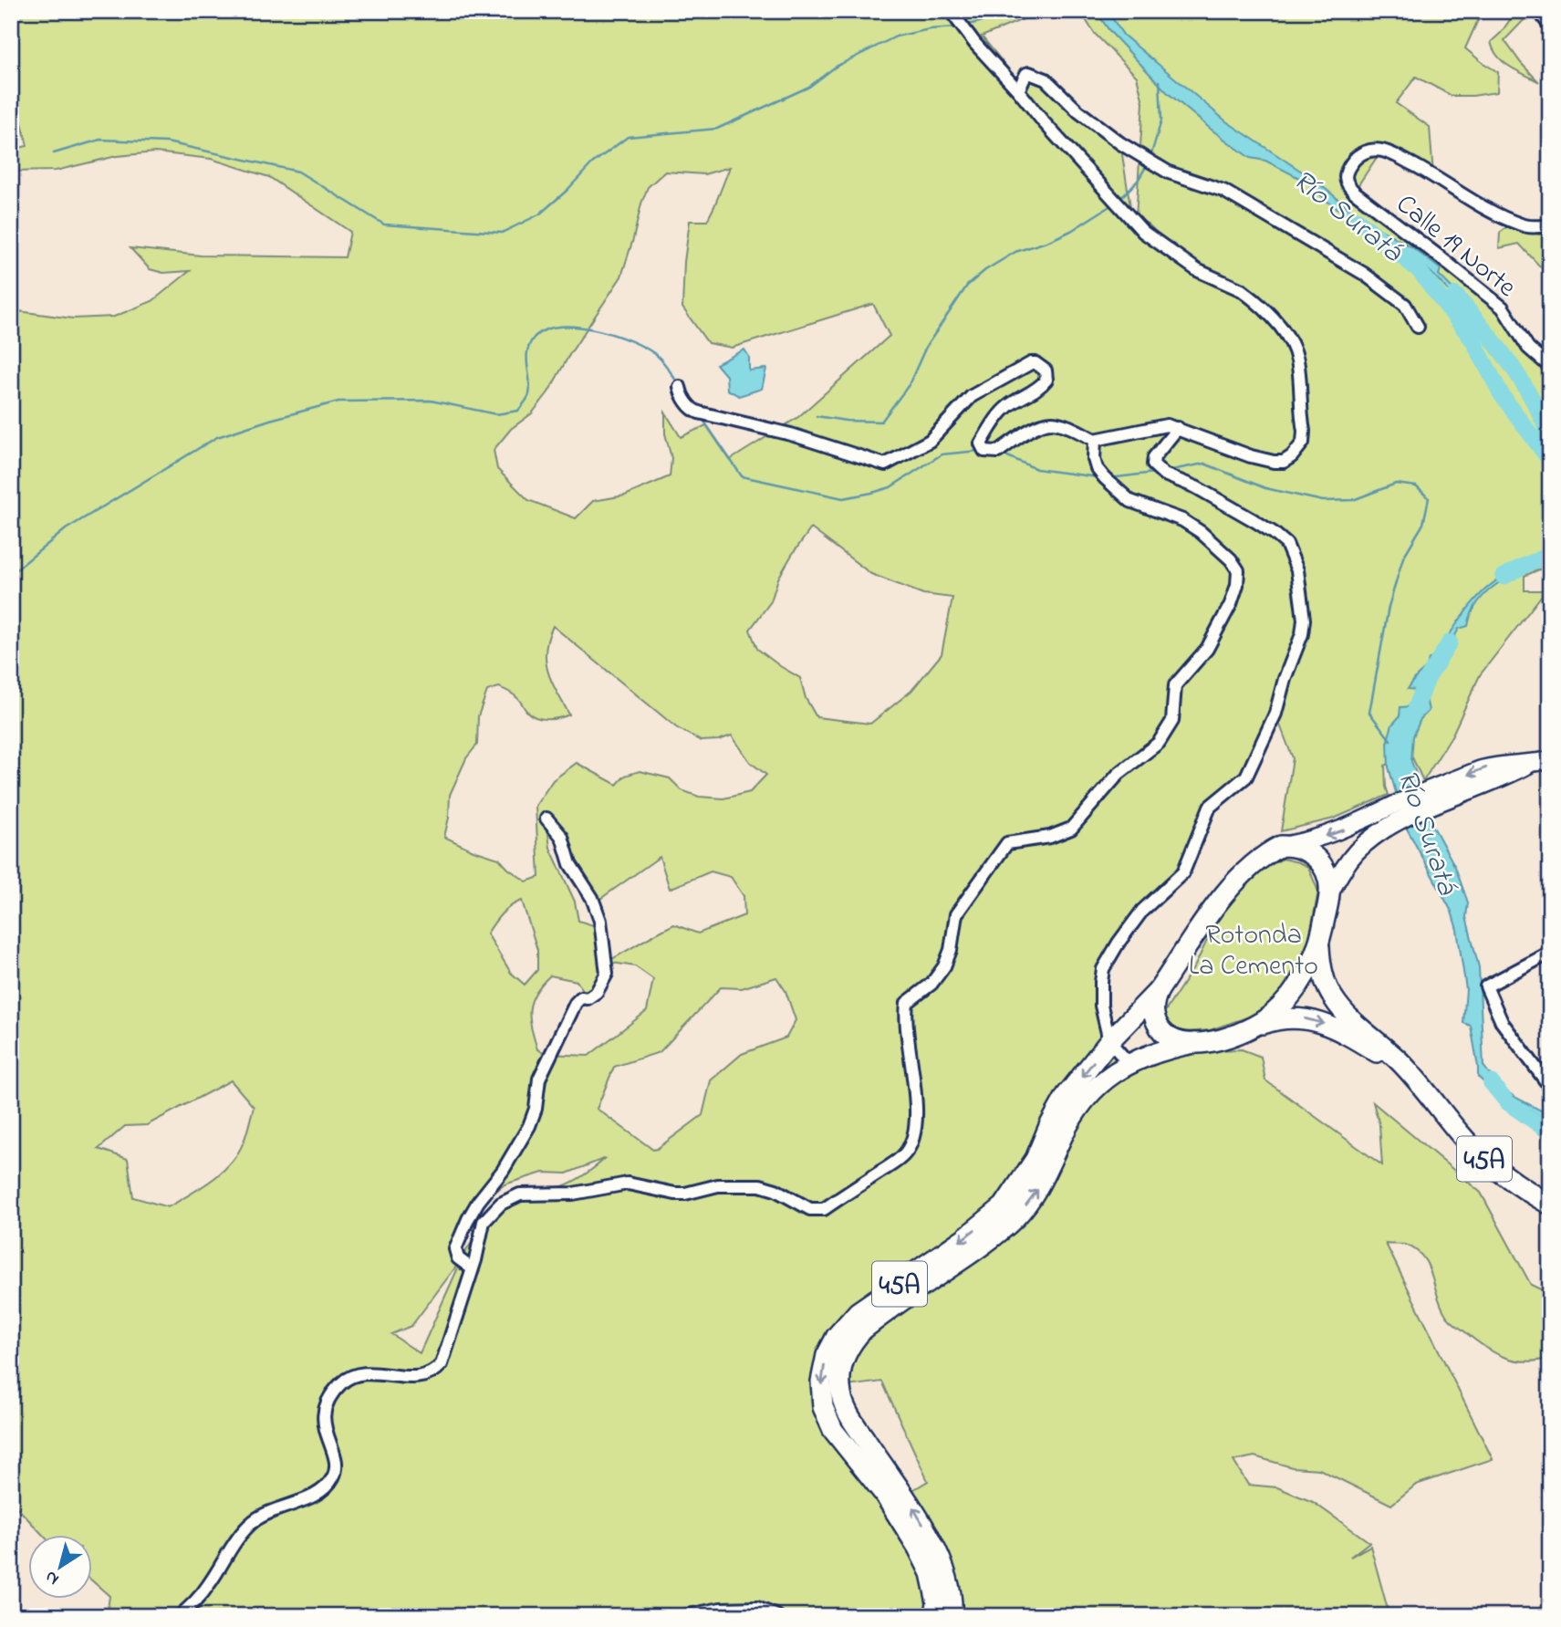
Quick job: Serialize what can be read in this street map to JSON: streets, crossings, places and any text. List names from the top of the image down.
{
  "streets": {
    "highway": ["45A"],
    "street": ["Calle 19 Norte"]
  },
  "water": ["Río Suratá"],
  "parks": ["Rotonda La Cemento"],
  "north": "bottom left"
}
